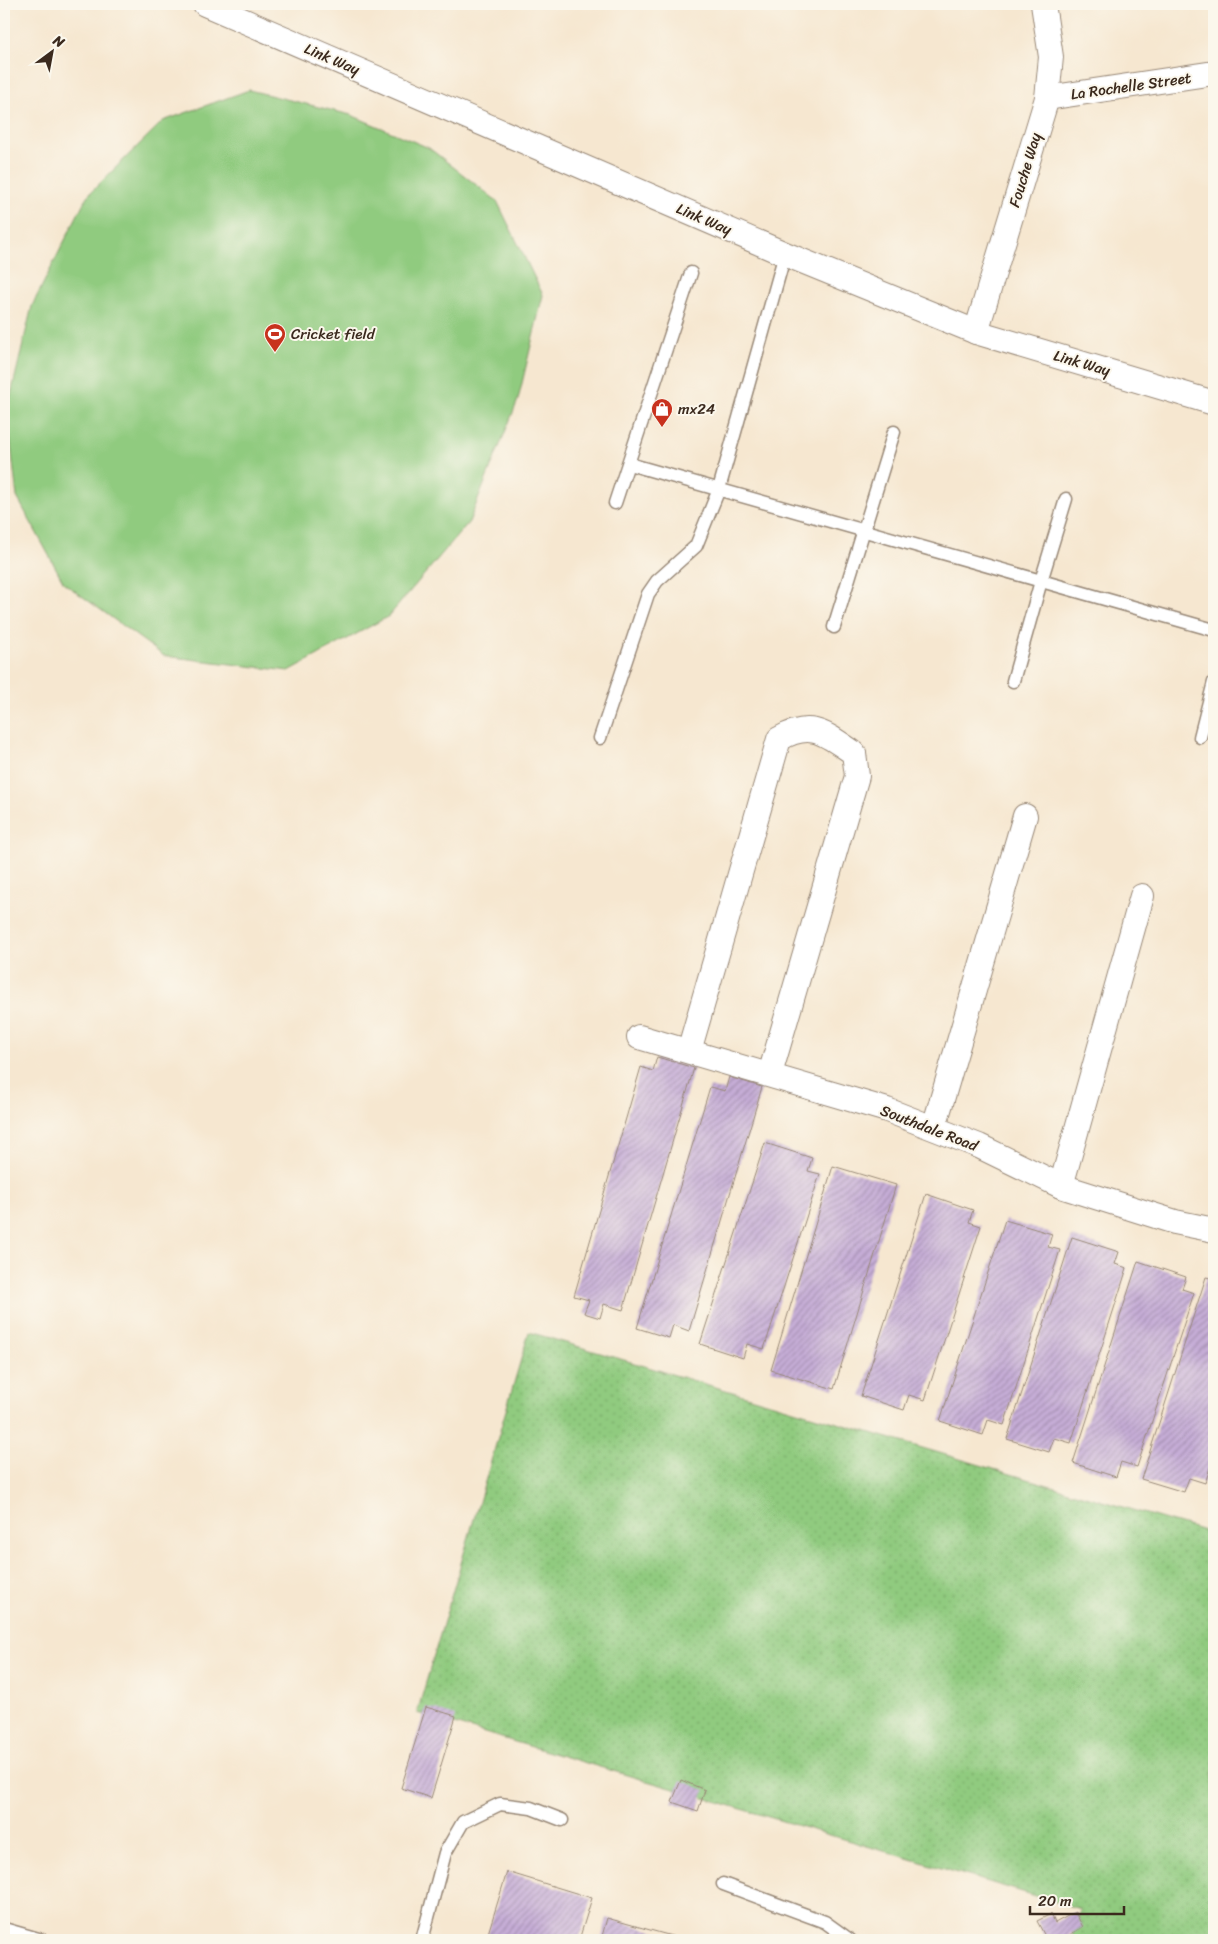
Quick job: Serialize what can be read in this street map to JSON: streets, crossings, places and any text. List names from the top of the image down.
{
  "streets": {
    "street": [
      "Link Way",
      "La Rochelle Street",
      "Fouche Way",
      "Southdale Road"
    ]
  },
  "crossings": [
    ["Link Way", "Fouche Way"],
    ["La Rochelle Street", "Fouche Way"]
  ],
  "places": {
    "sports": ["Cricket field"],
    "shop": ["mx24"]
  },
  "scale_bar": "20 m",
  "north": "top right"
}
